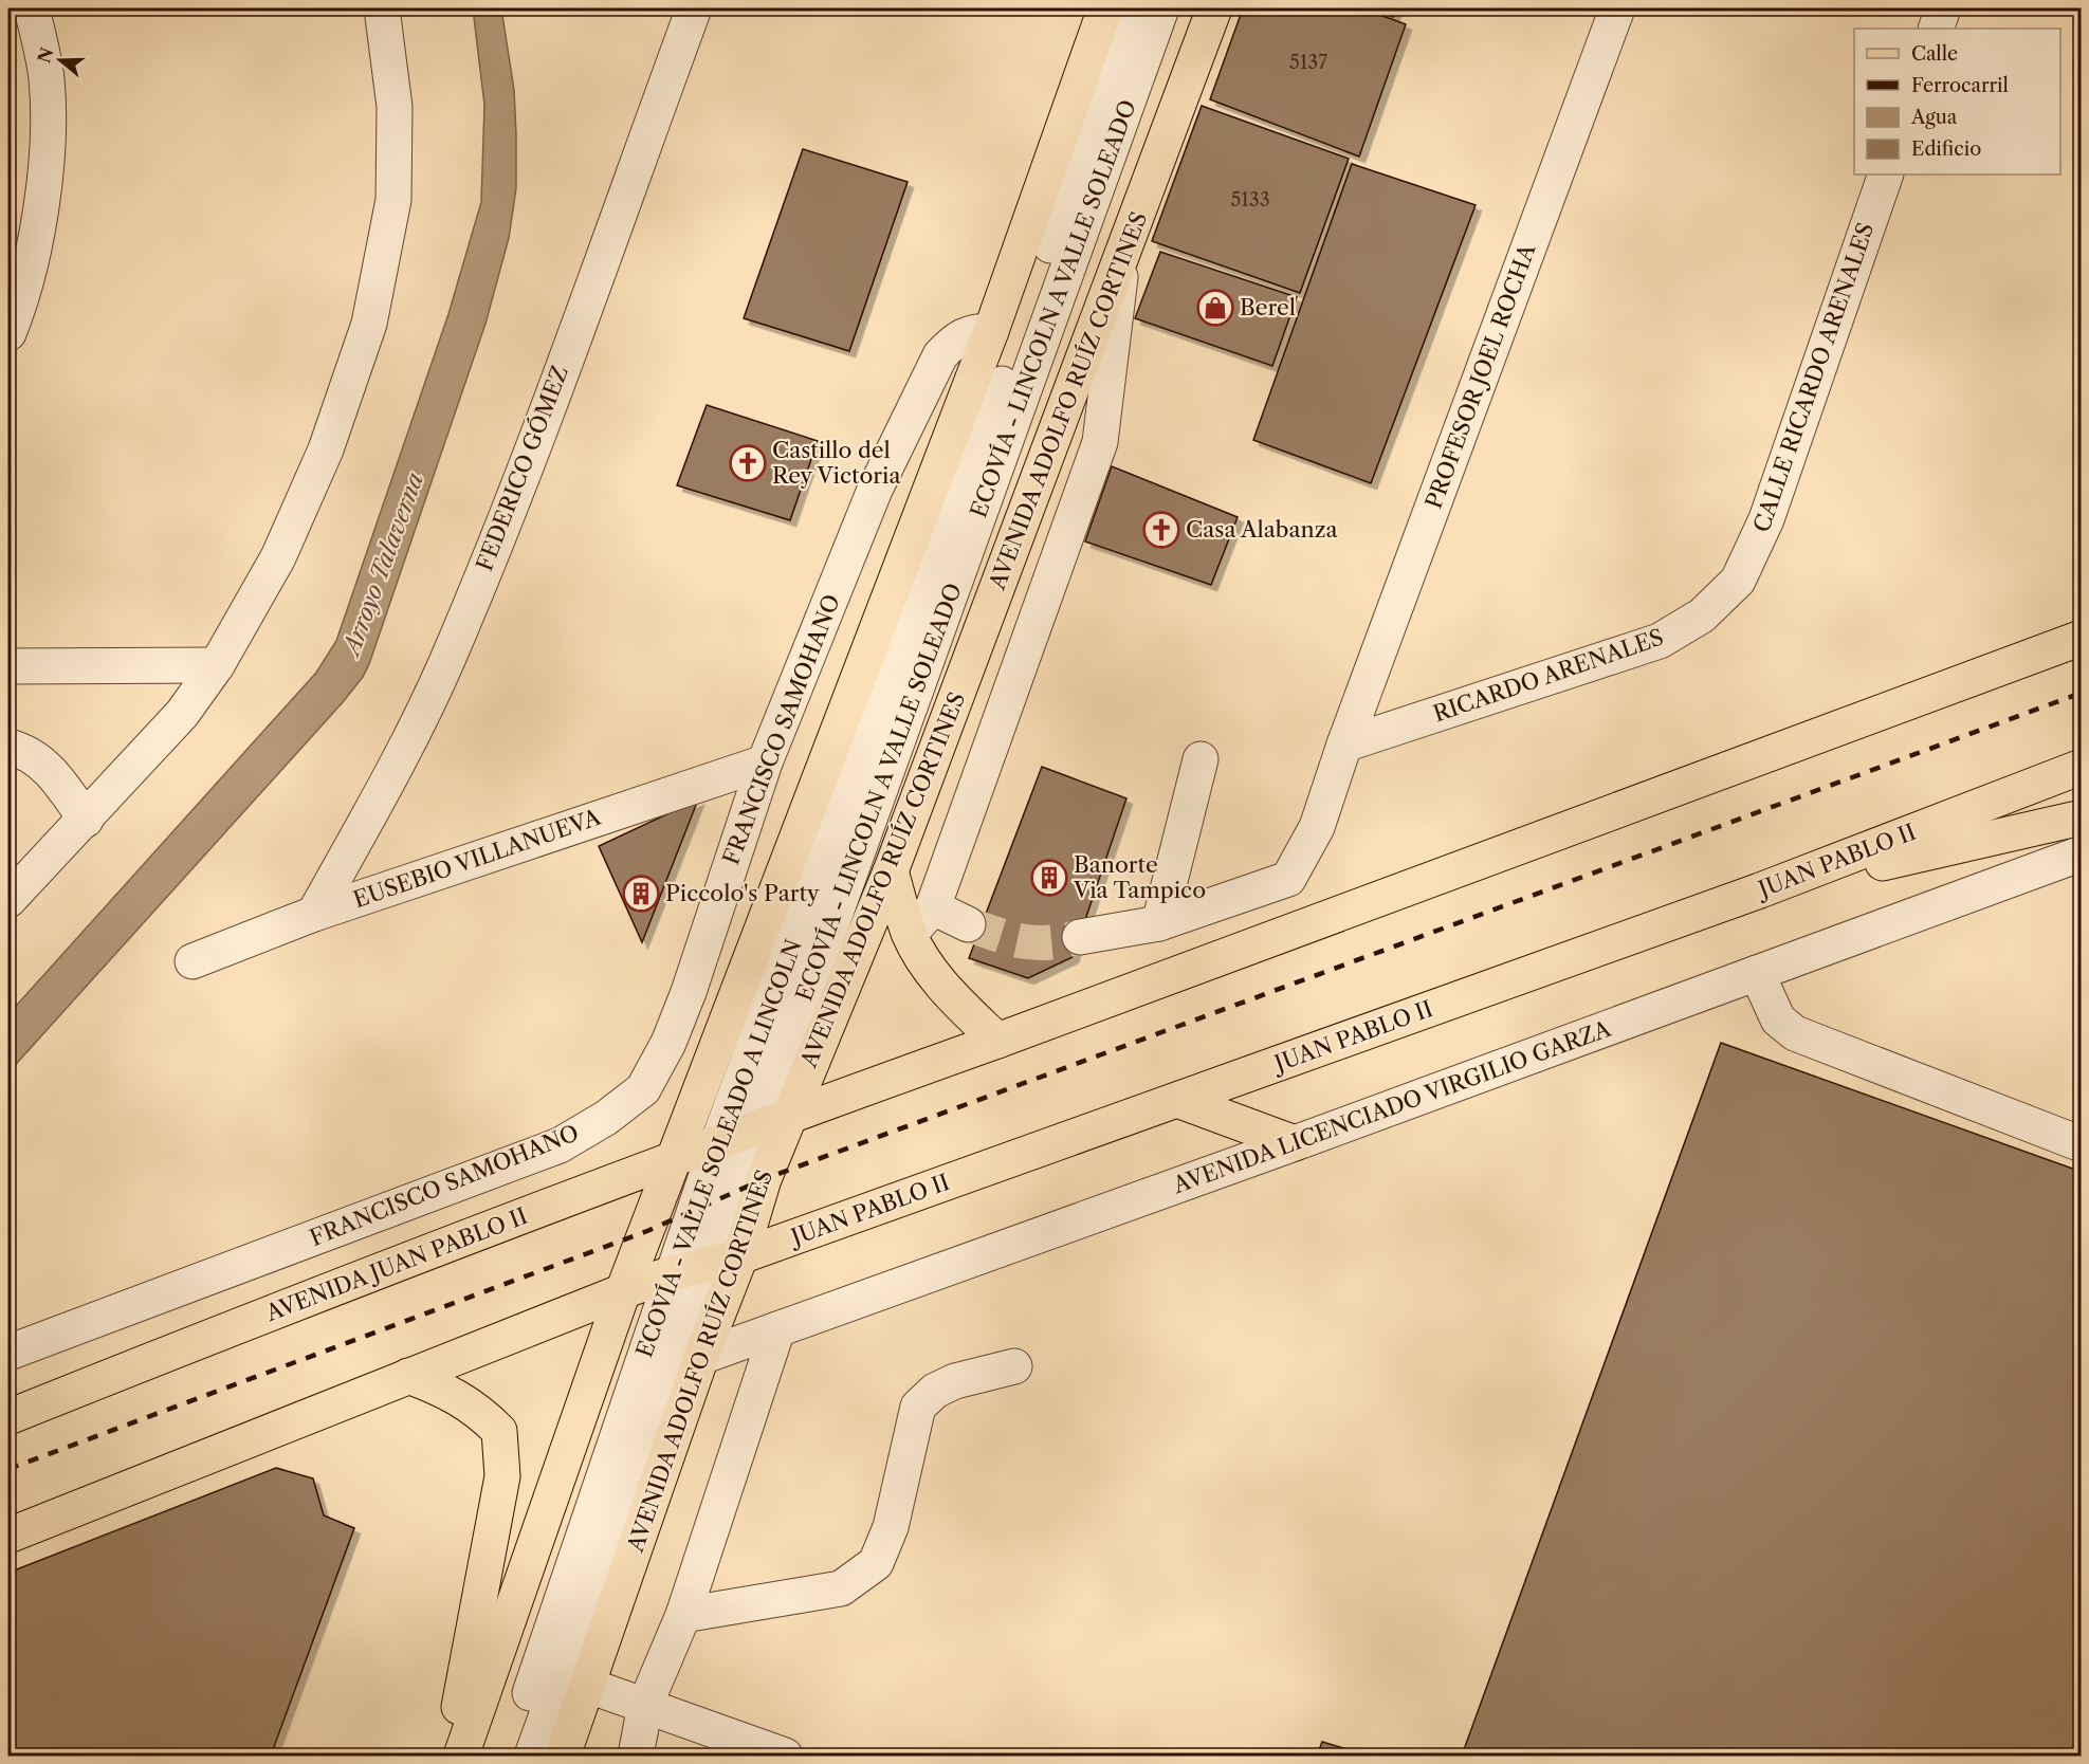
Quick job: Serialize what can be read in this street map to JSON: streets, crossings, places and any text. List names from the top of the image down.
{
  "streets": {
    "main road": ["AVENIDA ADOLFO RUÍZ CORTINES", "JUAN PABLO II", "AVENIDA JUAN PABLO II"],
    "street": [
      "ECOVÍA - LINCOLN A VALLE SOLEADO",
      "PROFESOR JOEL ROCHA",
      "CALLE RICARDO ARENALES",
      "FEDERICO GÓMEZ",
      "RICARDO ARENALES",
      "FRANCISCO SAMOHANO",
      "EUSEBIO VILLANUEVA",
      "AVENIDA LICENCIADO VIRGILIO GARZA",
      "ECOVÍA - VALLE SOLEADO A LINCOLN"
    ]
  },
  "crossings": [
    ["ECOVÍA - LINCOLN A VALLE SOLEADO", "AVENIDA ADOLFO RUÍZ CORTINES"],
    ["ECOVÍA - LINCOLN A VALLE SOLEADO", "AVENIDA JUAN PABLO II"],
    ["PROFESOR JOEL ROCHA", "RICARDO ARENALES"],
    ["CALLE RICARDO ARENALES", "RICARDO ARENALES"],
    ["AVENIDA ADOLFO RUÍZ CORTINES", "JUAN PABLO II"],
    ["AVENIDA ADOLFO RUÍZ CORTINES", "AVENIDA LICENCIADO VIRGILIO GARZA"],
    ["AVENIDA ADOLFO RUÍZ CORTINES", "AVENIDA JUAN PABLO II"],
    ["FEDERICO GÓMEZ", "EUSEBIO VILLANUEVA"],
    ["FRANCISCO SAMOHANO", "EUSEBIO VILLANUEVA"],
    ["JUAN PABLO II", "ECOVÍA - VALLE SOLEADO A LINCOLN"],
    ["ECOVÍA - VALLE SOLEADO A LINCOLN", "AVENIDA JUAN PABLO II"]
  ],
  "water": ["Arroyo Talaverna"],
  "places": {
    "shop": ["Berel"],
    "church": ["Castillo del Rey Victoria", "Casa Alabanza"],
    "building": ["Banorte Via Tampico", "Piccolo's Party"]
  },
  "house_numbers": ["5137", "5133"],
  "legend": [
    "Calle",
    "Ferrocarril",
    "Agua",
    "Edificio"
  ],
  "north": "left"
}
